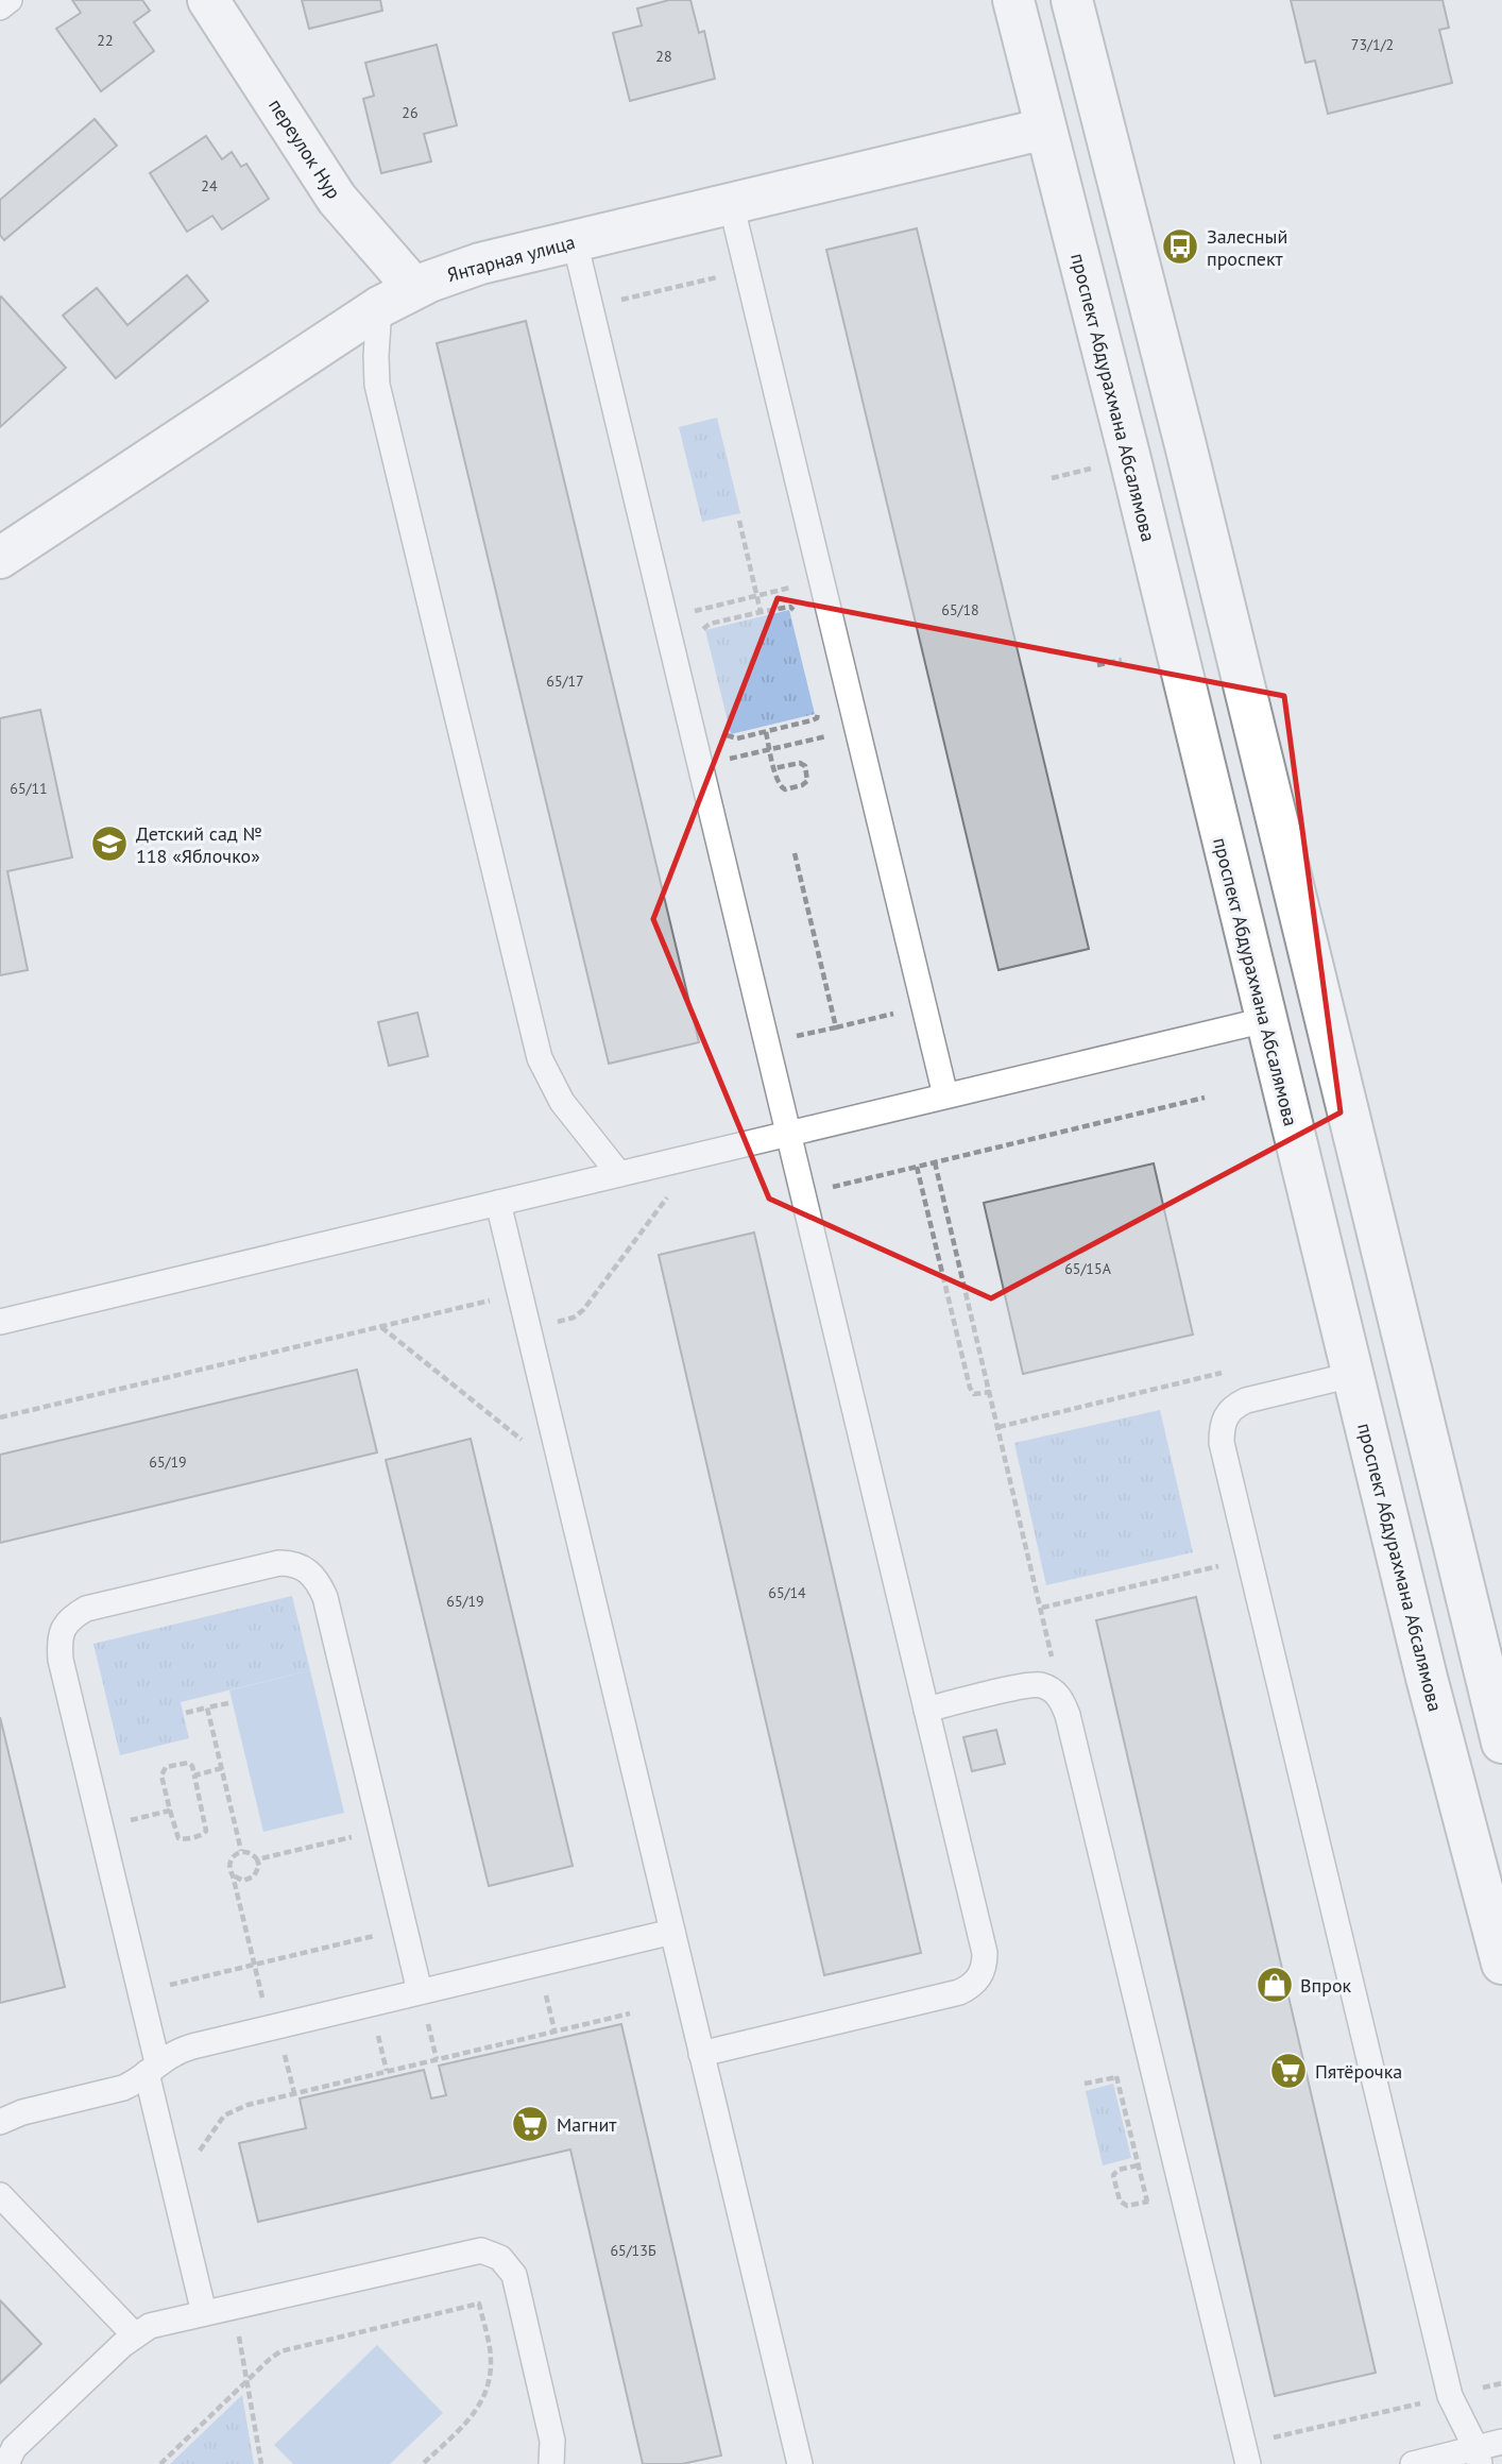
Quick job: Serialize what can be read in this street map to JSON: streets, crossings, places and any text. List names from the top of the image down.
{
  "streets": {
    "main road": ["переулок Нур", "Янтарная улица", "проспект Абдурахмана Абсалямова"]
  },
  "crossings": [
    ["переулок Нур", "Янтарная улица"],
    ["Янтарная улица", "проспект Абдурахмана Абсалямова"]
  ],
  "places": {
    "bus stop": ["Залесный проспект"],
    "school or university": ["Детский сад № 118 «Яблочко»"],
    "shop": ["Впрок"],
    "supermarket": ["Пятёрочка", "Магнит"]
  },
  "house_numbers": [
    "22",
    "73/1/2",
    "28",
    "26",
    "24",
    "65/18",
    "65/17",
    "65/11",
    "65/15А",
    "65/19",
    "65/14",
    "65/19",
    "65/13Б"
  ]
}
